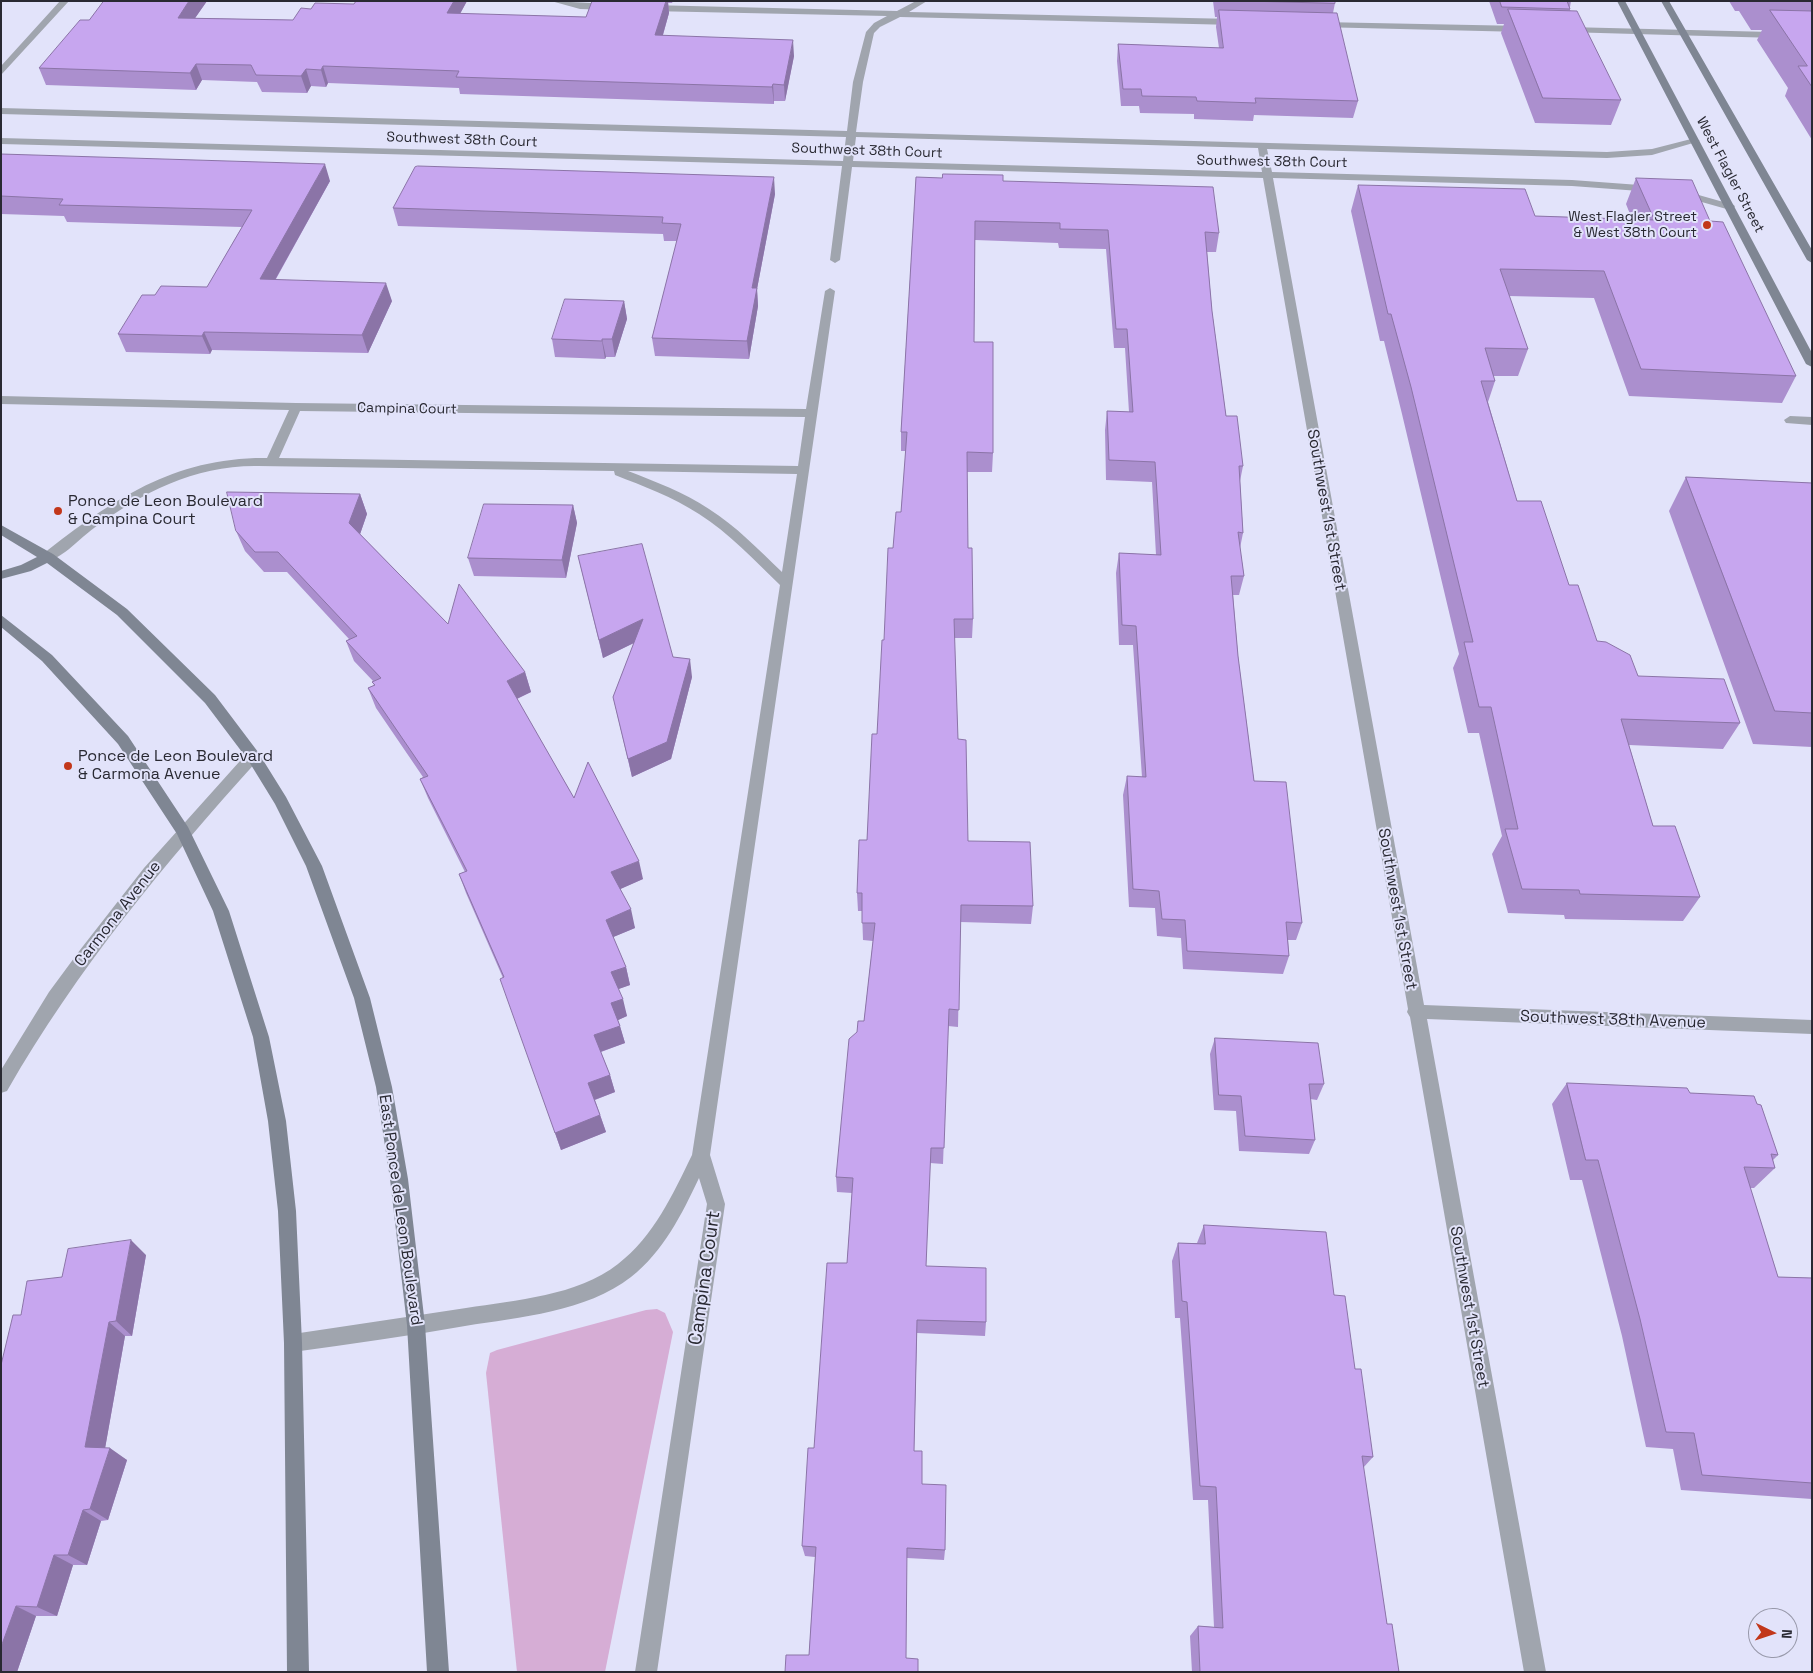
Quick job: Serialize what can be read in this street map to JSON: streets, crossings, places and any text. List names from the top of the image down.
{
  "streets": {
    "street": [
      "Southwest 38th Court",
      "West Flagler Street",
      "Campina Court",
      "Southwest 1st Street",
      "Carmona Avenue",
      "Southwest 38th Avenue",
      "East Ponce de Leon Boulevard"
    ]
  },
  "crossings": [
    ["Southwest 38th Court", "West Flagler Street"],
    ["Southwest 38th Court", "Southwest 1st Street"],
    ["Southwest 1st Street", "Southwest 38th Avenue"],
    ["Carmona Avenue", "East Ponce de Leon Boulevard"]
  ],
  "places": ["West Flagler Street & West 38th Court", "Ponce de Leon Boulevard & Campina Court", "Ponce de Leon Boulevard & Carmona Avenue"],
  "north": "right"
}
